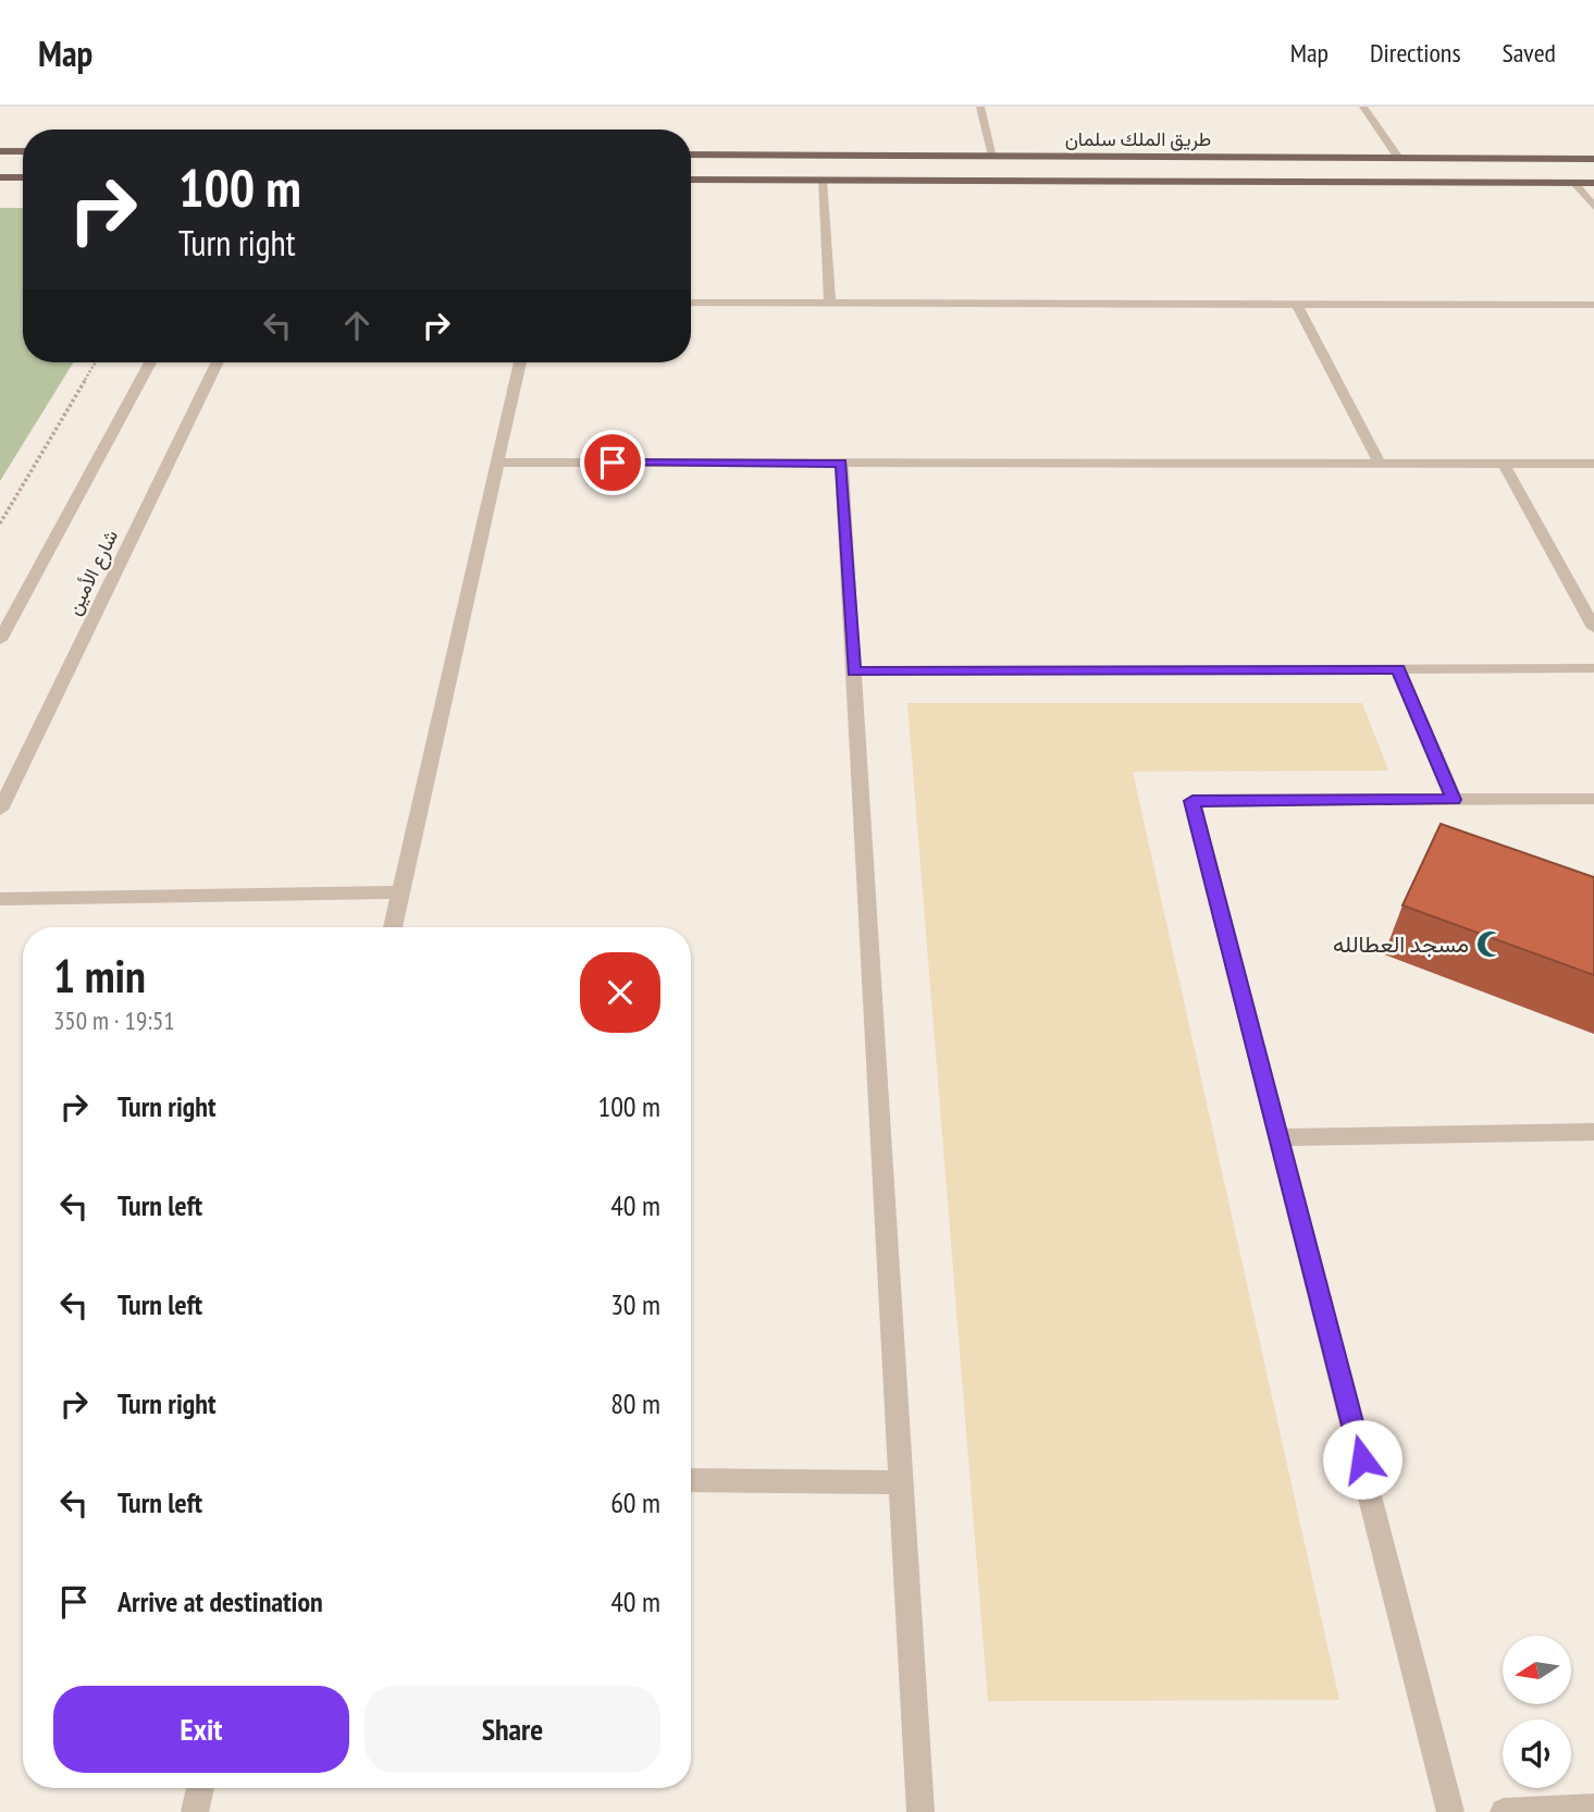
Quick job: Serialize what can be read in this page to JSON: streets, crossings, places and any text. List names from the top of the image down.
{
  "streets": {
    "main road": ["طريق الملك سلمان"],
    "street": ["شارع الأمين"]
  },
  "places": {
    "mosque": ["مسجد العطالله"]
  },
  "north": "left",
  "page": {
    "header": "Map",
    "nav": ["Map", "Directions", "Saved"],
    "turn": ["100 m", "Turn right"],
    "heading": ["1 min", "350 m · 19:51"],
    "list": [
      {
        "name": "Turn right",
        "value": "100 m"
      },
      {
        "name": "Turn left",
        "value": "40 m"
      },
      {
        "name": "Turn left",
        "value": "30 m"
      },
      {
        "name": "Turn right",
        "value": "80 m"
      },
      {
        "name": "Turn left",
        "value": "60 m"
      },
      {
        "name": "Arrive at destination",
        "value": "40 m"
      }
    ],
    "buttons": ["Exit", "Share"]
  }
}
